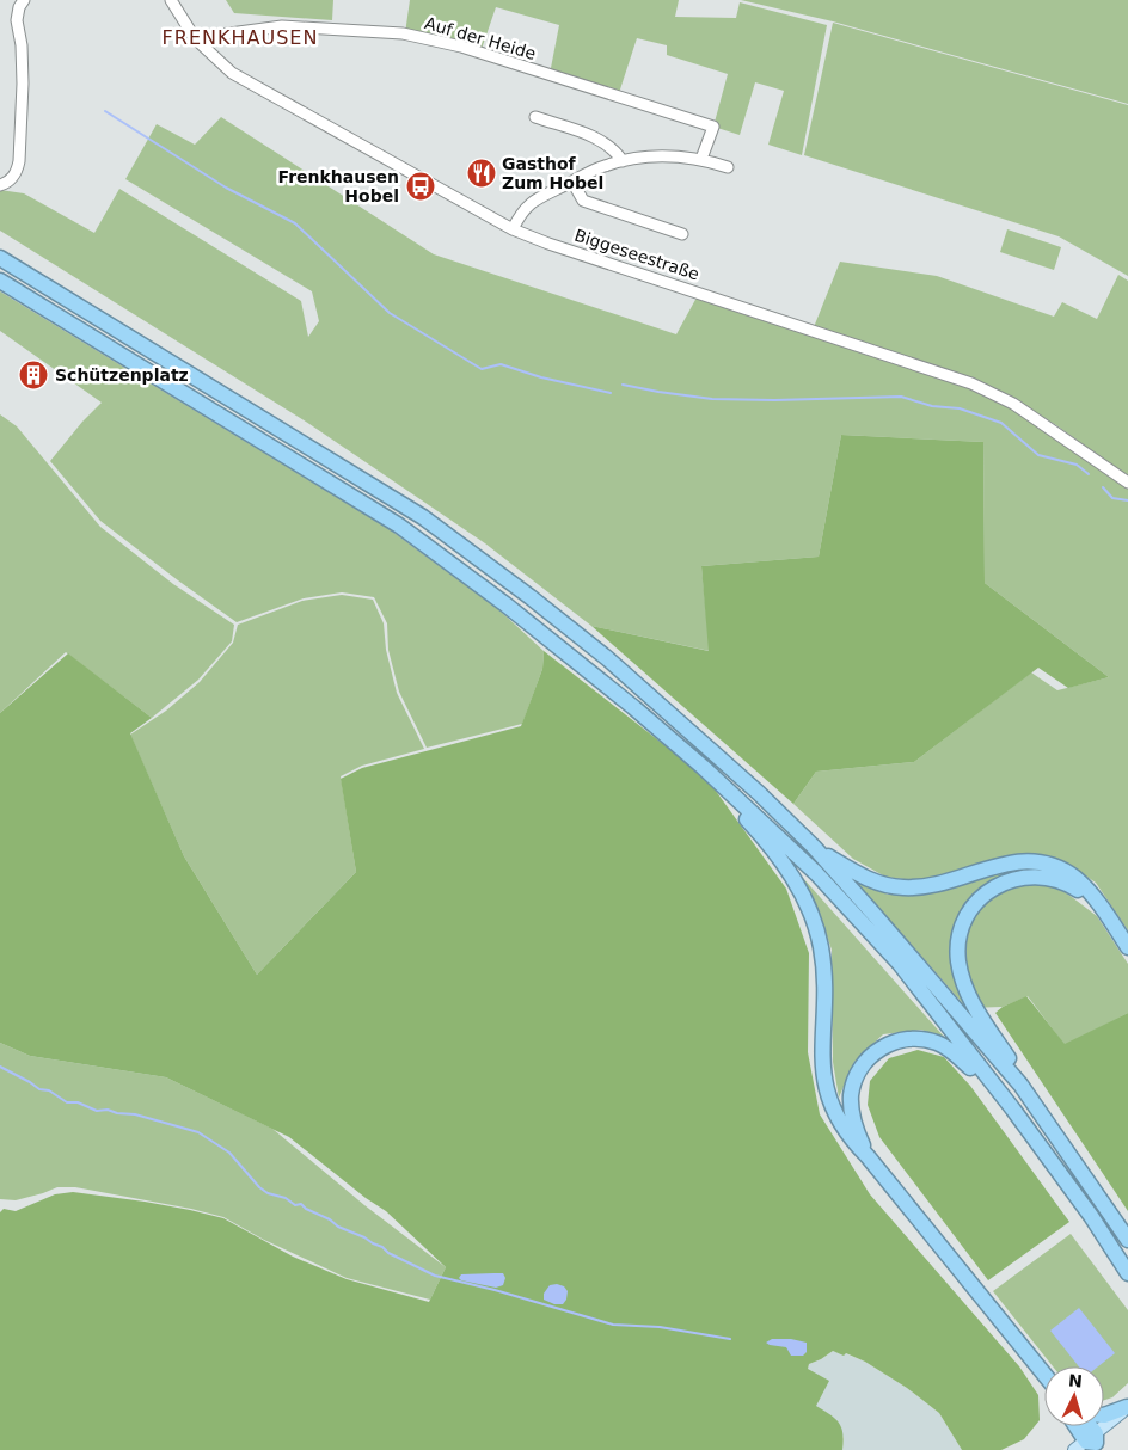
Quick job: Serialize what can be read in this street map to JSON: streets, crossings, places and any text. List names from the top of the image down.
{
  "streets": {
    "street": ["Auf der Heide", "Biggeseestraße"]
  },
  "crossings": [
    ["Auf der Heide", "Biggeseestraße"]
  ],
  "districts": ["FRENKHAUSEN"],
  "places": {
    "restaurant": ["Gasthof Zum Hobel"],
    "bus stop": ["Frenkhausen Hobel"],
    "building": ["Schützenplatz"]
  },
  "north": "top"
}
